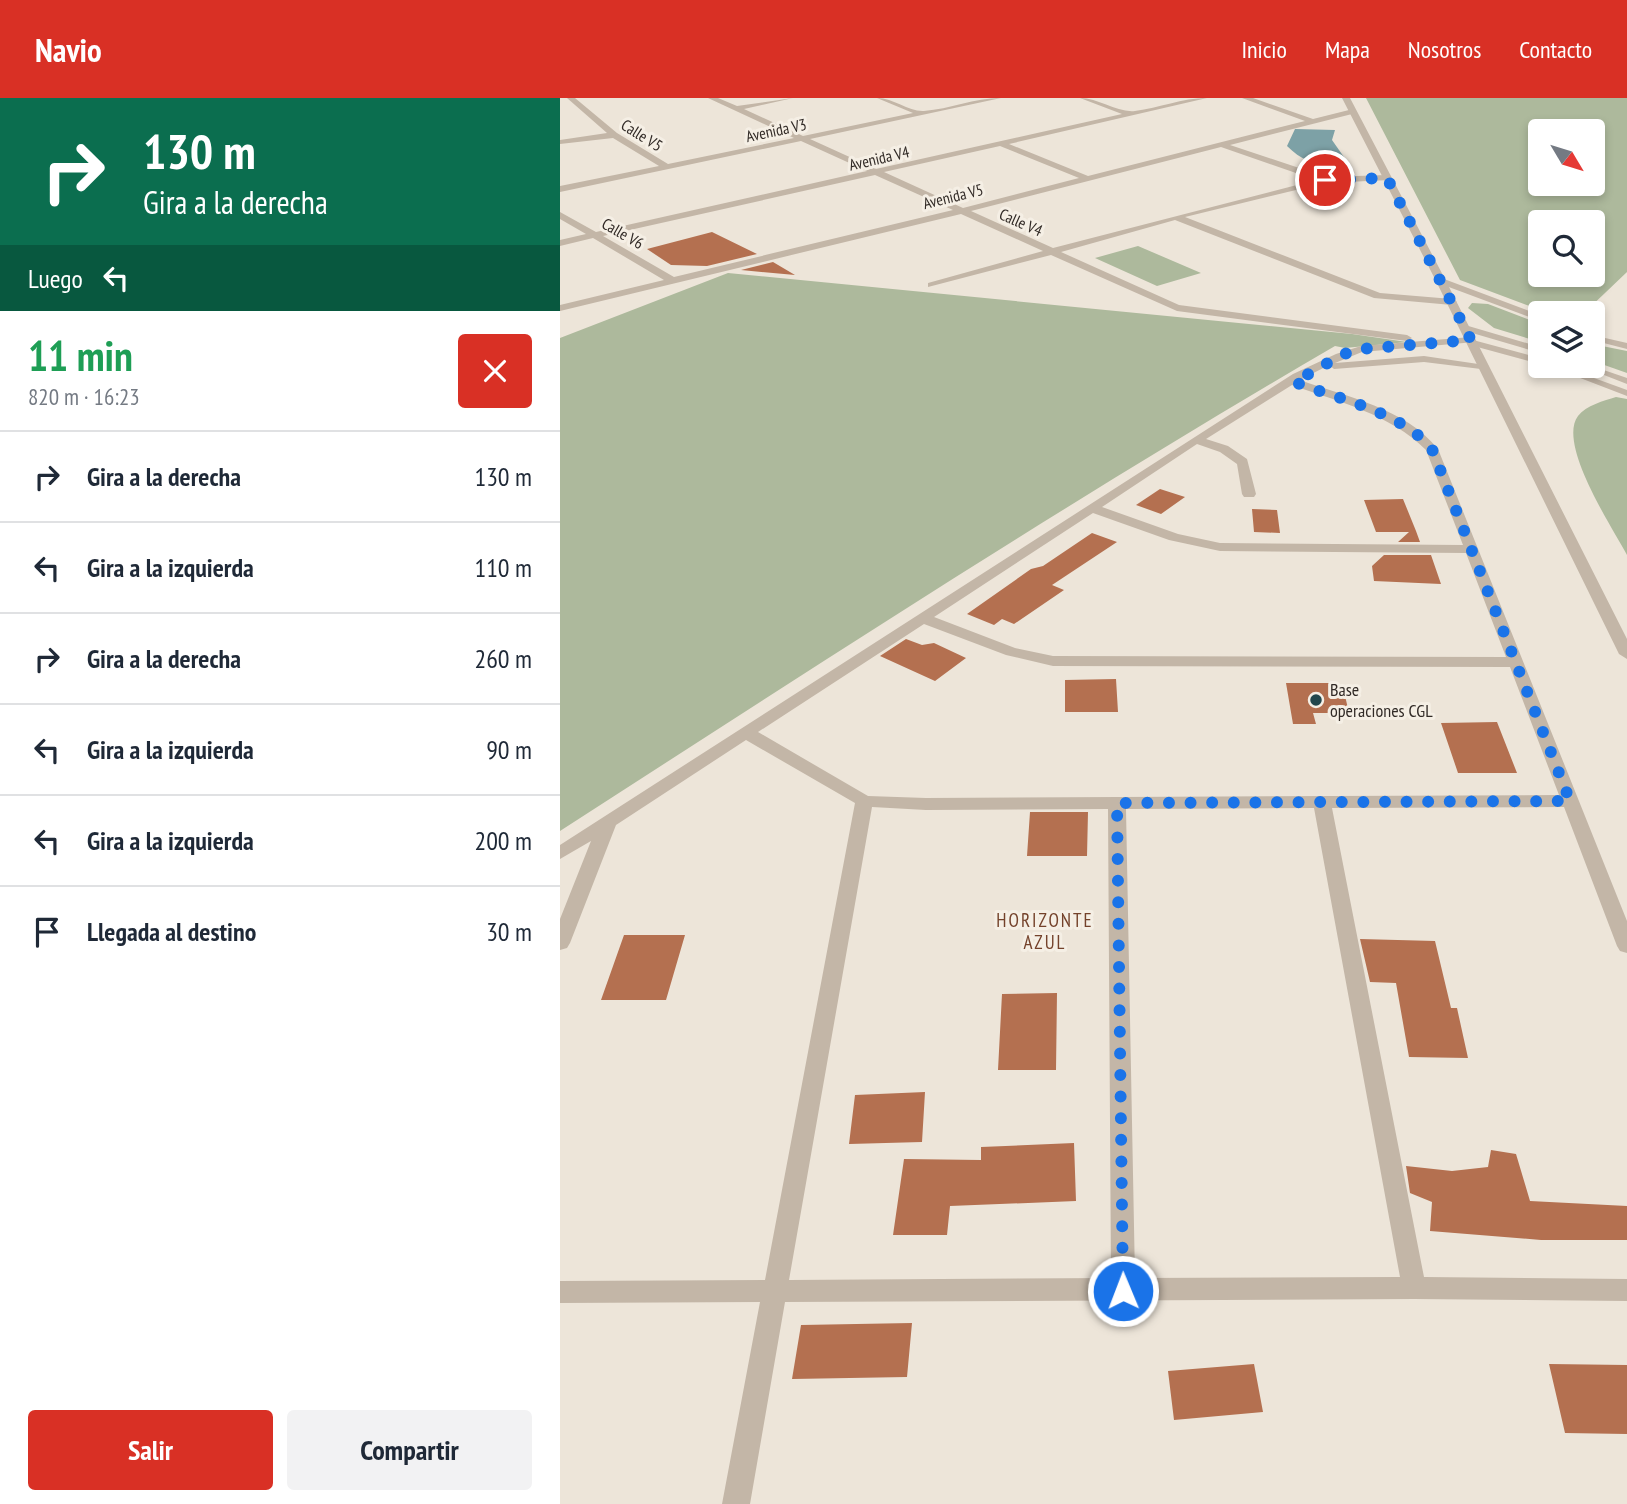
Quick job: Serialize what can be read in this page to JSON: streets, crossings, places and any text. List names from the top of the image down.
{
  "streets": {
    "street": [
      "Avenida V3",
      "Calle V5",
      "Avenida V4",
      "Avenida V5",
      "Calle V4",
      "Calle V6"
    ]
  },
  "crossings": [
    ["Avenida V3", "Calle V5"],
    ["Avenida V3", "Calle V4"],
    ["Avenida V4", "Calle V4"],
    ["Avenida V4", "Calle V6"],
    ["Avenida V5", "Calle V4"],
    ["Avenida V5", "Calle V6"]
  ],
  "districts": ["HORIZONTE AZUL"],
  "places": ["Base operaciones CGL"],
  "north": "bottom right",
  "page": {
    "header": "Navio",
    "nav": [
      "Inicio",
      "Mapa",
      "Nosotros",
      "Contacto"
    ],
    "turn": ["130 m", "Gira a la derecha"],
    "then": "Luego",
    "heading": ["11 min", "820 m · 16:23"],
    "list": [
      {
        "name": "Gira a la derecha",
        "value": "130 m"
      },
      {
        "name": "Gira a la izquierda",
        "value": "110 m"
      },
      {
        "name": "Gira a la derecha",
        "value": "260 m"
      },
      {
        "name": "Gira a la izquierda",
        "value": "90 m"
      },
      {
        "name": "Gira a la izquierda",
        "value": "200 m"
      },
      {
        "name": "Llegada al destino",
        "value": "30 m"
      }
    ],
    "buttons": ["Salir", "Compartir"]
  }
}
